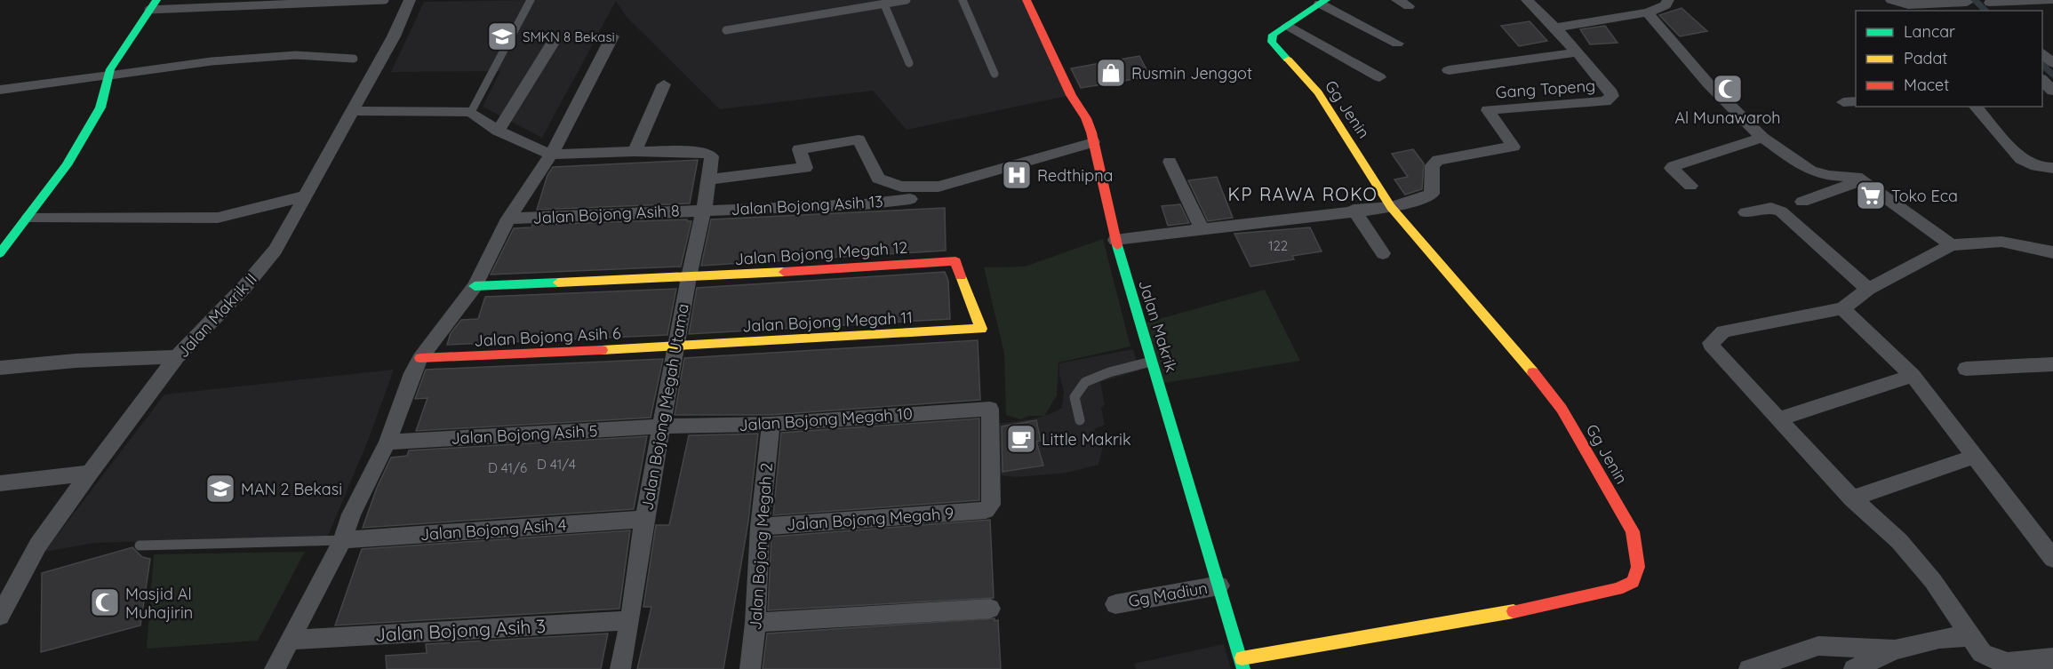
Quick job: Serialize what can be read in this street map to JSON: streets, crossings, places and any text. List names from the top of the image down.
{
  "streets": {
    "street": [
      "Gang Topeng",
      "Gg Jenin",
      "Jalan Bojong Asih 13",
      "Jalan Bojong Asih 8",
      "Jalan Bojong Megah 12",
      "Jalan Makrik II",
      "Jalan Bojong Megah 11",
      "Jalan Makrik",
      "Jalan Bojong Asih 6",
      "Jalan Bojong Megah Utama",
      "Jalan Bojong Megah 10",
      "Jalan Bojong Asih 5",
      "Jalan Bojong Megah 9",
      "Jalan Bojong Asih 4",
      "Jalan Bojong Megah 2",
      "Gg Madiun",
      "Jalan Bojong Asih 3"
    ]
  },
  "crossings": [
    ["Gang Topeng", "Gg Jenin"],
    ["Gang Topeng", "Jalan Makrik"],
    ["Gg Jenin", "Jalan Makrik"],
    ["Jalan Bojong Asih 13", "Jalan Bojong Asih 8"],
    ["Jalan Bojong Asih 13", "Jalan Bojong Megah Utama"],
    ["Jalan Bojong Asih 8", "Jalan Bojong Megah Utama"],
    ["Jalan Bojong Megah 12", "Jalan Bojong Megah 11"],
    ["Jalan Bojong Megah 12", "Jalan Bojong Megah Utama"],
    ["Jalan Bojong Megah 11", "Jalan Bojong Asih 6"],
    ["Jalan Bojong Megah 11", "Jalan Bojong Megah Utama"],
    ["Jalan Makrik", "Gg Madiun"],
    ["Jalan Bojong Asih 6", "Jalan Bojong Megah Utama"],
    ["Jalan Bojong Megah Utama", "Jalan Bojong Megah 10"],
    ["Jalan Bojong Megah Utama", "Jalan Bojong Asih 5"],
    ["Jalan Bojong Megah Utama", "Jalan Bojong Asih 4"],
    ["Jalan Bojong Megah Utama", "Jalan Bojong Asih 3"],
    ["Jalan Bojong Megah 10", "Jalan Bojong Asih 5"],
    ["Jalan Bojong Megah 10", "Jalan Bojong Megah 9"],
    ["Jalan Bojong Megah 10", "Jalan Bojong Megah 2"],
    ["Jalan Bojong Megah 9", "Jalan Bojong Megah 2"]
  ],
  "districts": ["KP RAWA ROKO"],
  "places": {
    "school or university": ["SMKN 8 Bekasi", "MAN 2 Bekasi"],
    "shop": ["Rusmin Jenggot"],
    "mosque": ["Al Munawaroh", "Masjid Al Muhajirin"],
    "hospital": ["Redthipna"],
    "supermarket": ["Toko Eca"],
    "cafe": ["Little Makrik"]
  },
  "house_numbers": ["122", "D 41/4", "D 41/6"],
  "legend": ["Lancar", "Padat", "Macet"]
}
